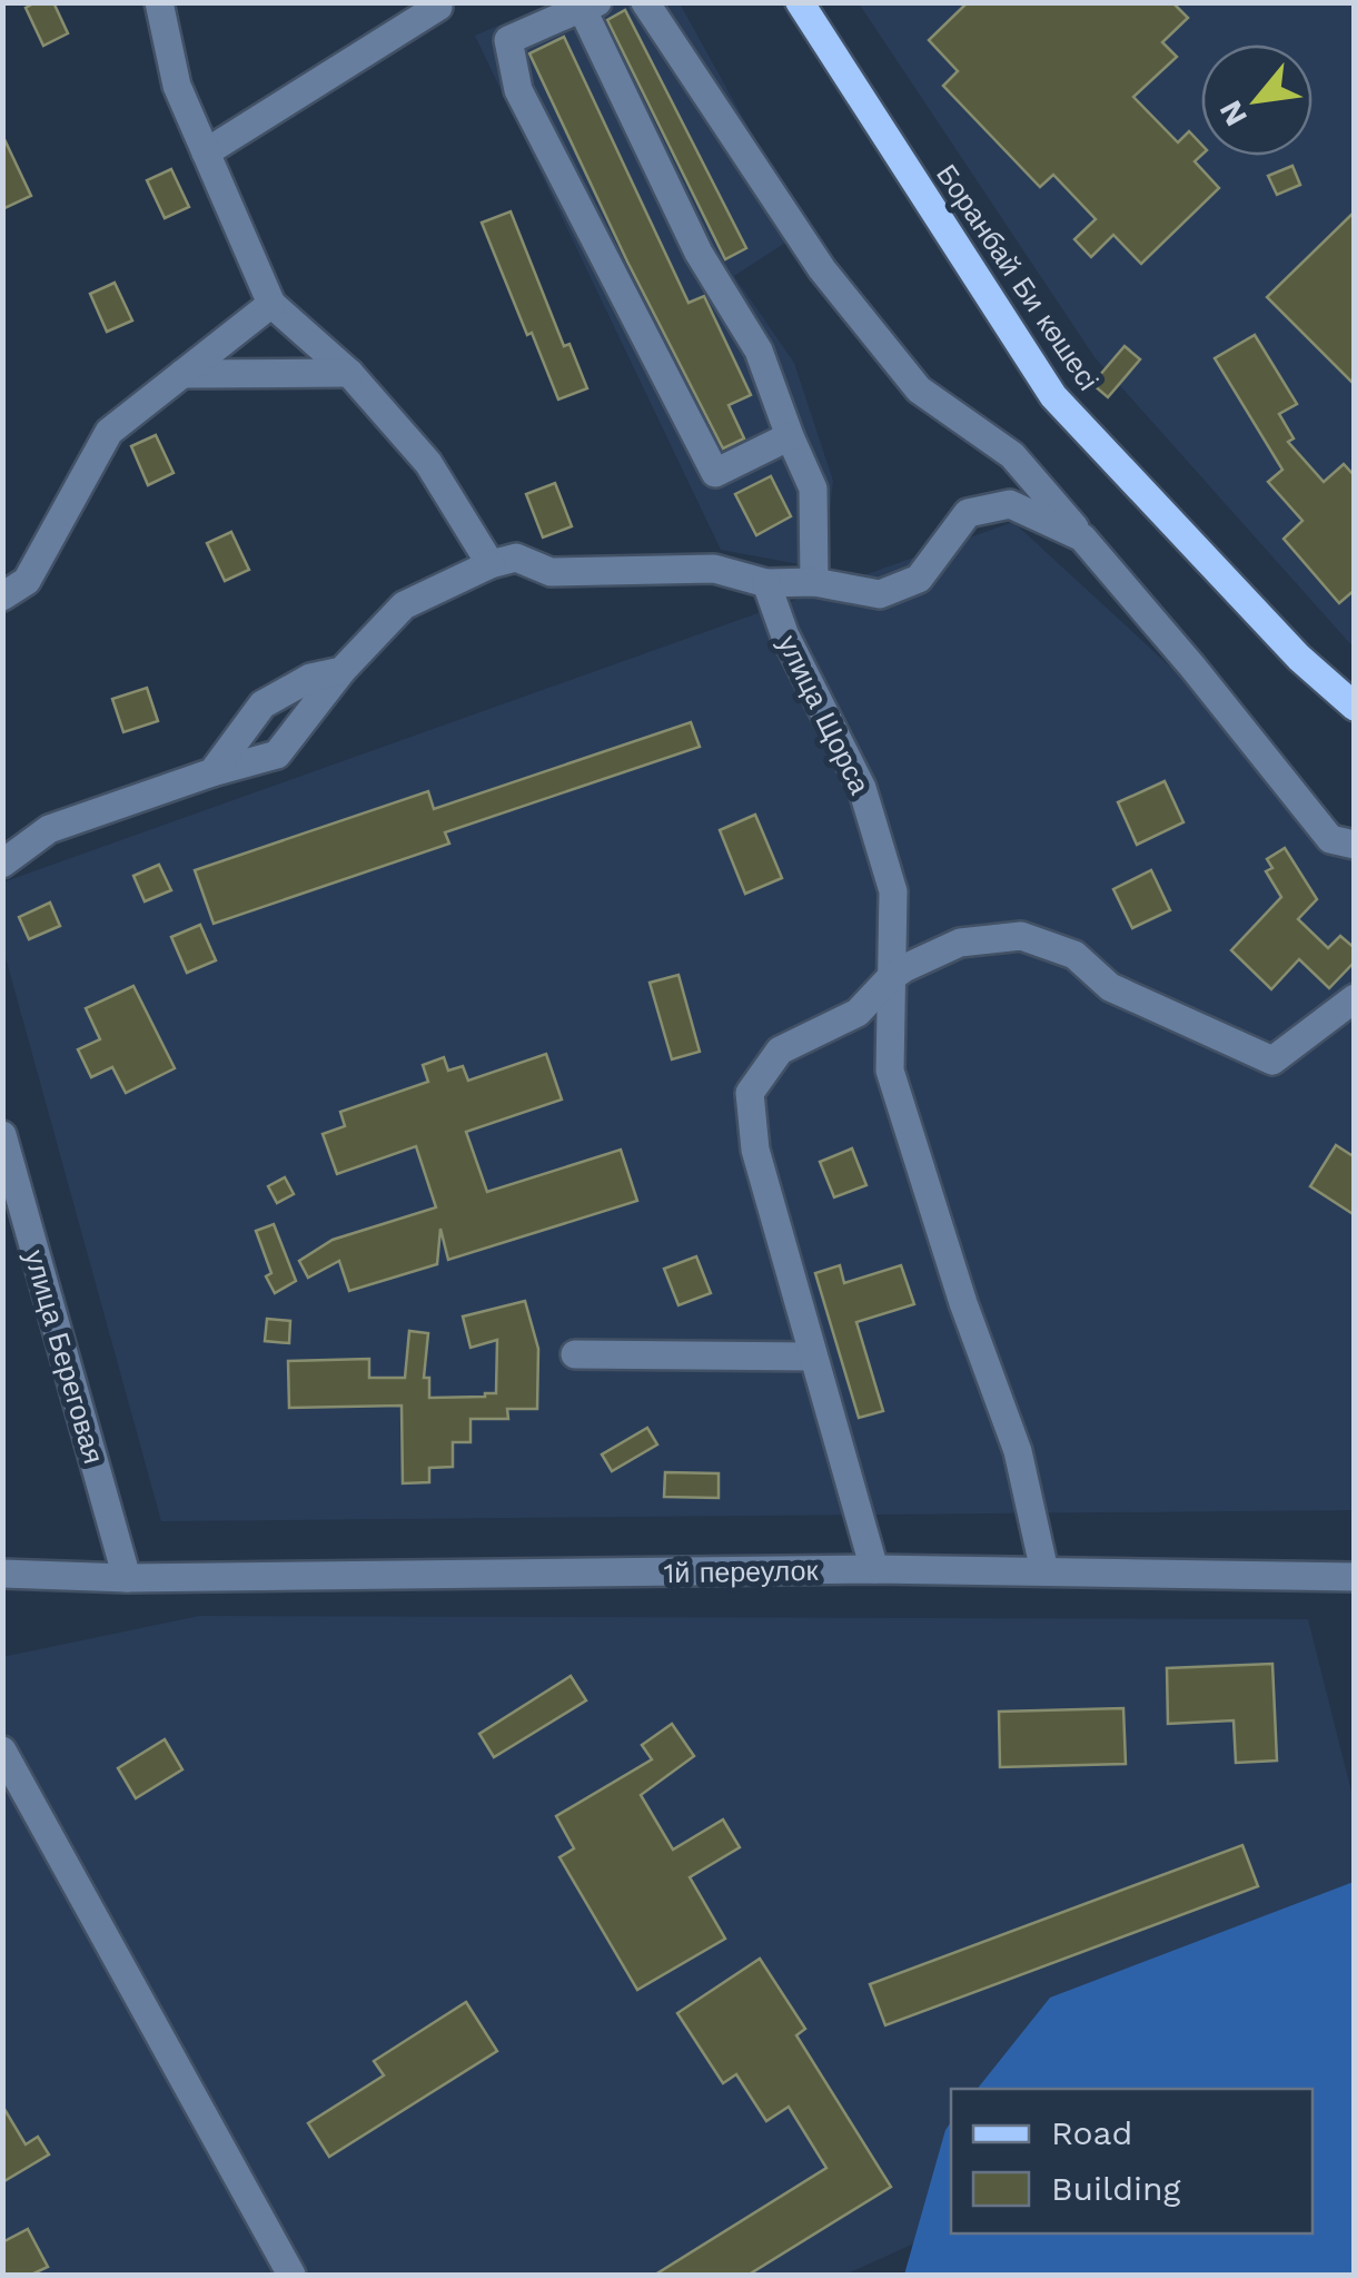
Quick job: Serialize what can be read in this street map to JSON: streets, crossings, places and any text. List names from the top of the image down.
{
  "streets": {
    "main road": ["Боранбай Би көшесі"],
    "street": ["улица Щорса", "улица Береговая", "1й переулок"]
  },
  "crossings": [
    ["улица Щорса", "1й переулок"],
    ["улица Береговая", "1й переулок"]
  ],
  "legend": ["Road", "Building"],
  "north": "bottom left"
}
